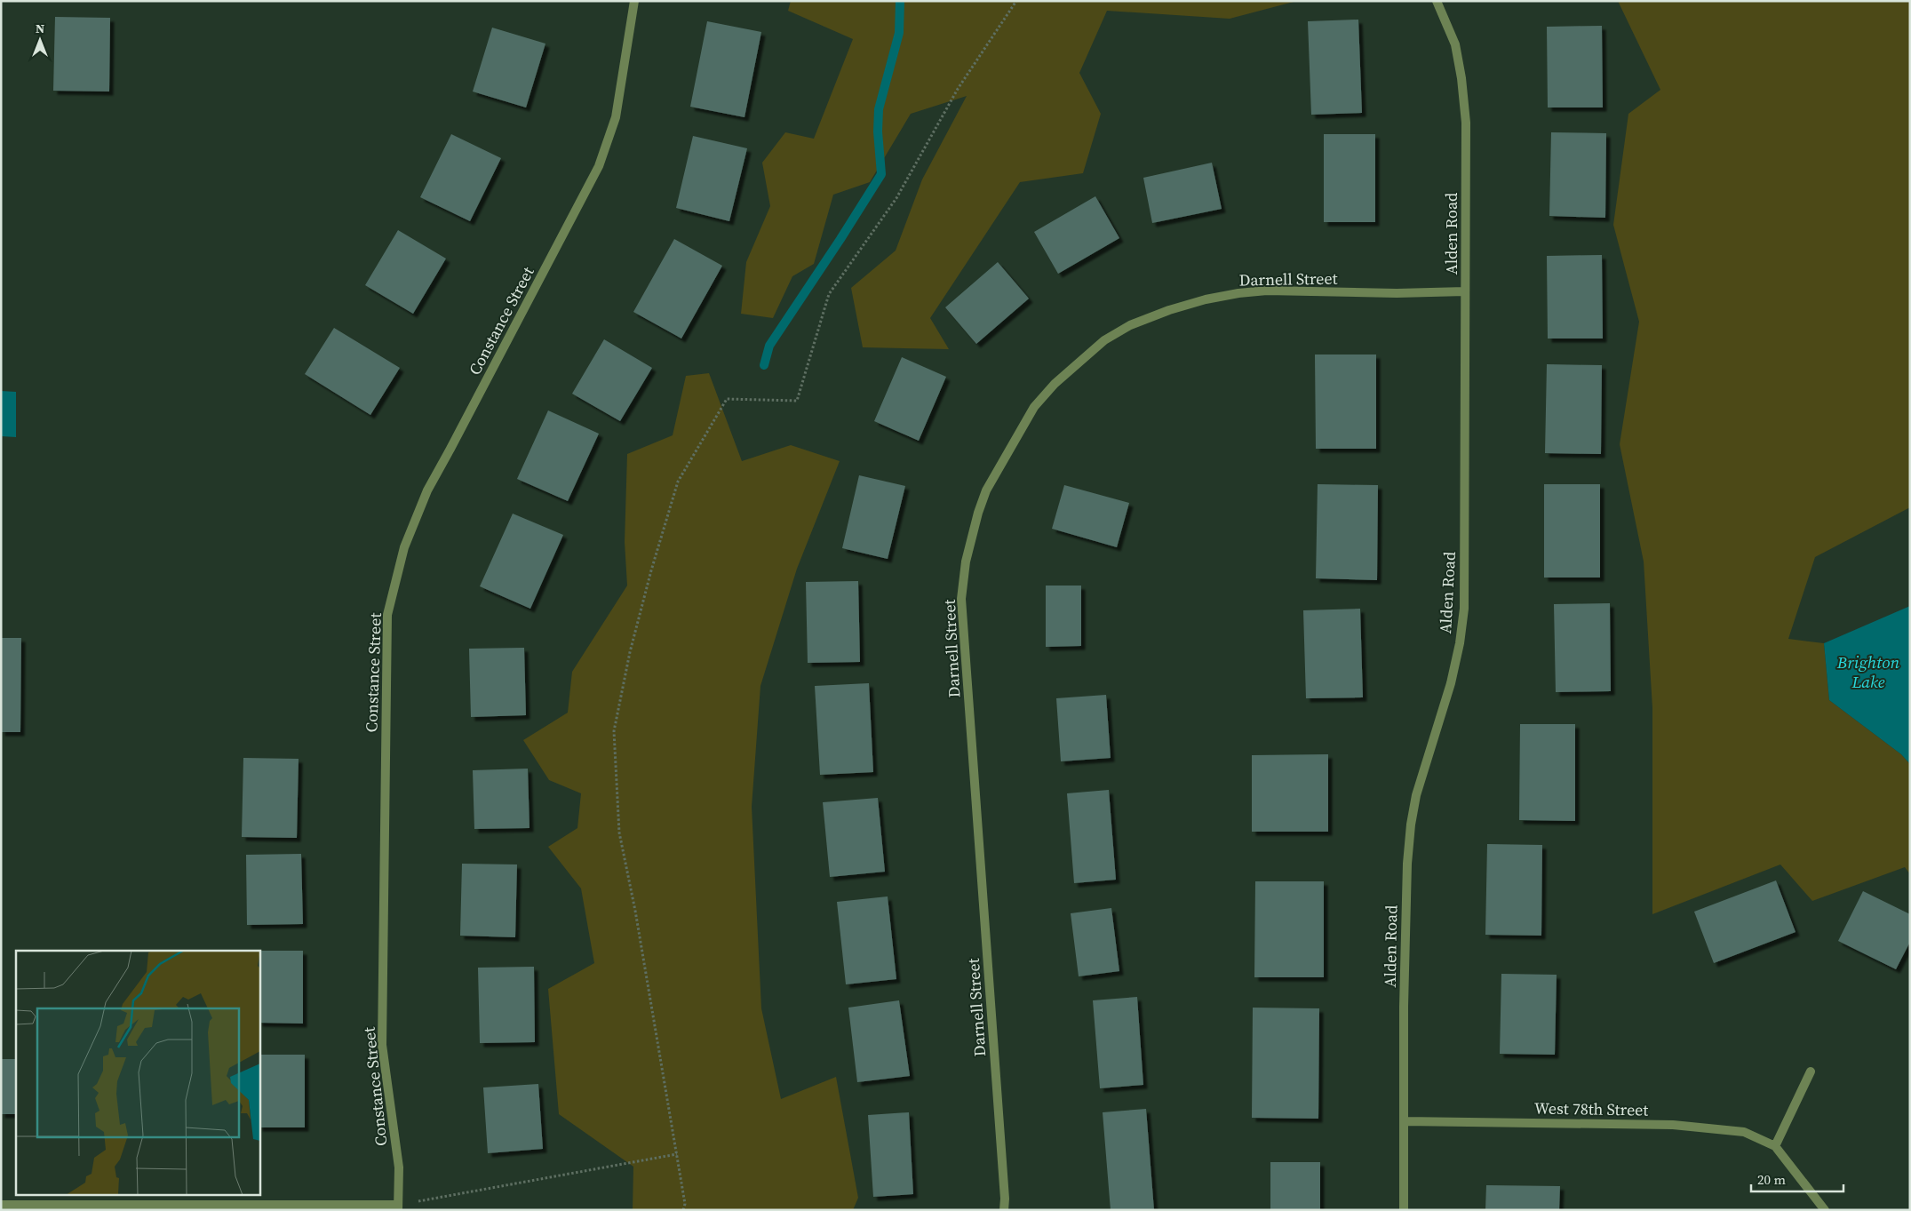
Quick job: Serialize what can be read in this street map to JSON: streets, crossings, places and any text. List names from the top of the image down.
{
  "streets": {
    "street": [
      "Alden Road",
      "Darnell Street",
      "Constance Street",
      "West 78th Street"
    ]
  },
  "crossings": [
    ["Alden Road", "Darnell Street"],
    ["Alden Road", "West 78th Street"]
  ],
  "water": ["Brighton Lake"],
  "scale_bar": "20 m",
  "north": "top"
}
